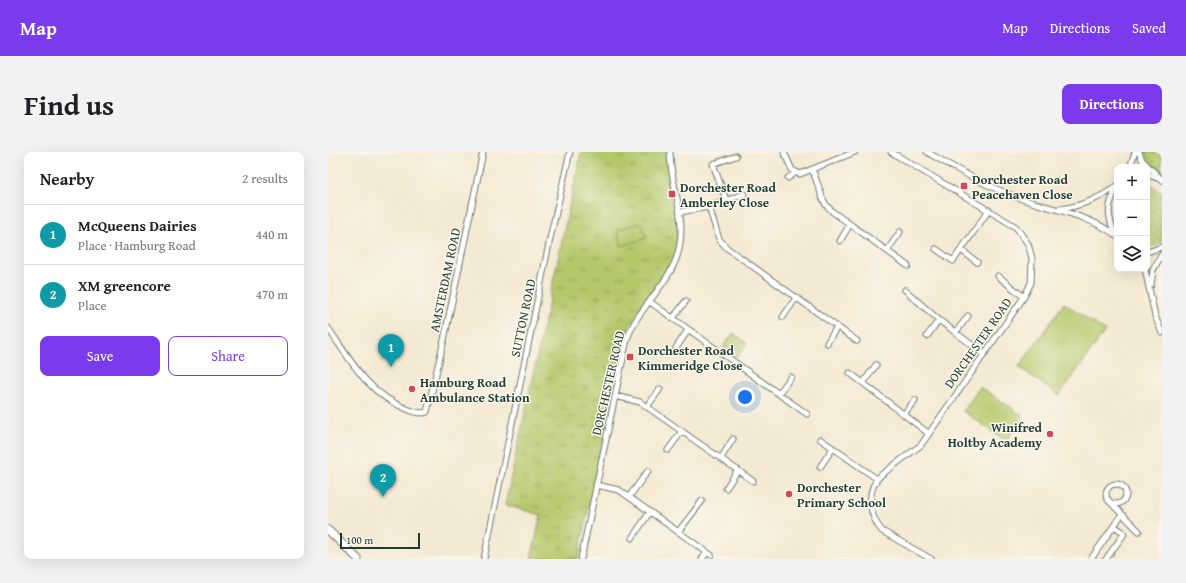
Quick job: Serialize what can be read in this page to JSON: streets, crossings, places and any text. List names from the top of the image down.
{
  "streets": {
    "street": ["AMSTERDAM ROAD", "SUTTON ROAD", "DORCHESTER ROAD"]
  },
  "places": {
    "transit": ["Dorchester Road Peacehaven Close", "Dorchester Road Amberley Close", "Dorchester Road Kimmeridge Close"],
    "other": ["Hamburg Road Ambulance Station", "Winifred Holtby Academy", "Dorchester Primary School"]
  },
  "scale_bar": "100 m",
  "page": {
    "header": "Map",
    "nav": ["Map", "Directions", "Saved"],
    "title": "Find us",
    "buttons": [
      "Directions",
      ["Save", "Share"]
    ],
    "heading": ["Nearby", "2 results"],
    "map_buttons": ["+", "−"],
    "list": [
      {
        "mark": "1",
        "name": "McQueens Dairies",
        "note": "Place · Hamburg Road",
        "value": "440 m"
      },
      {
        "mark": "2",
        "name": "XM greencore",
        "note": "Place",
        "value": "470 m"
      }
    ],
    "pins": ["1", "2"],
    "scale": "100 m"
  }
}
